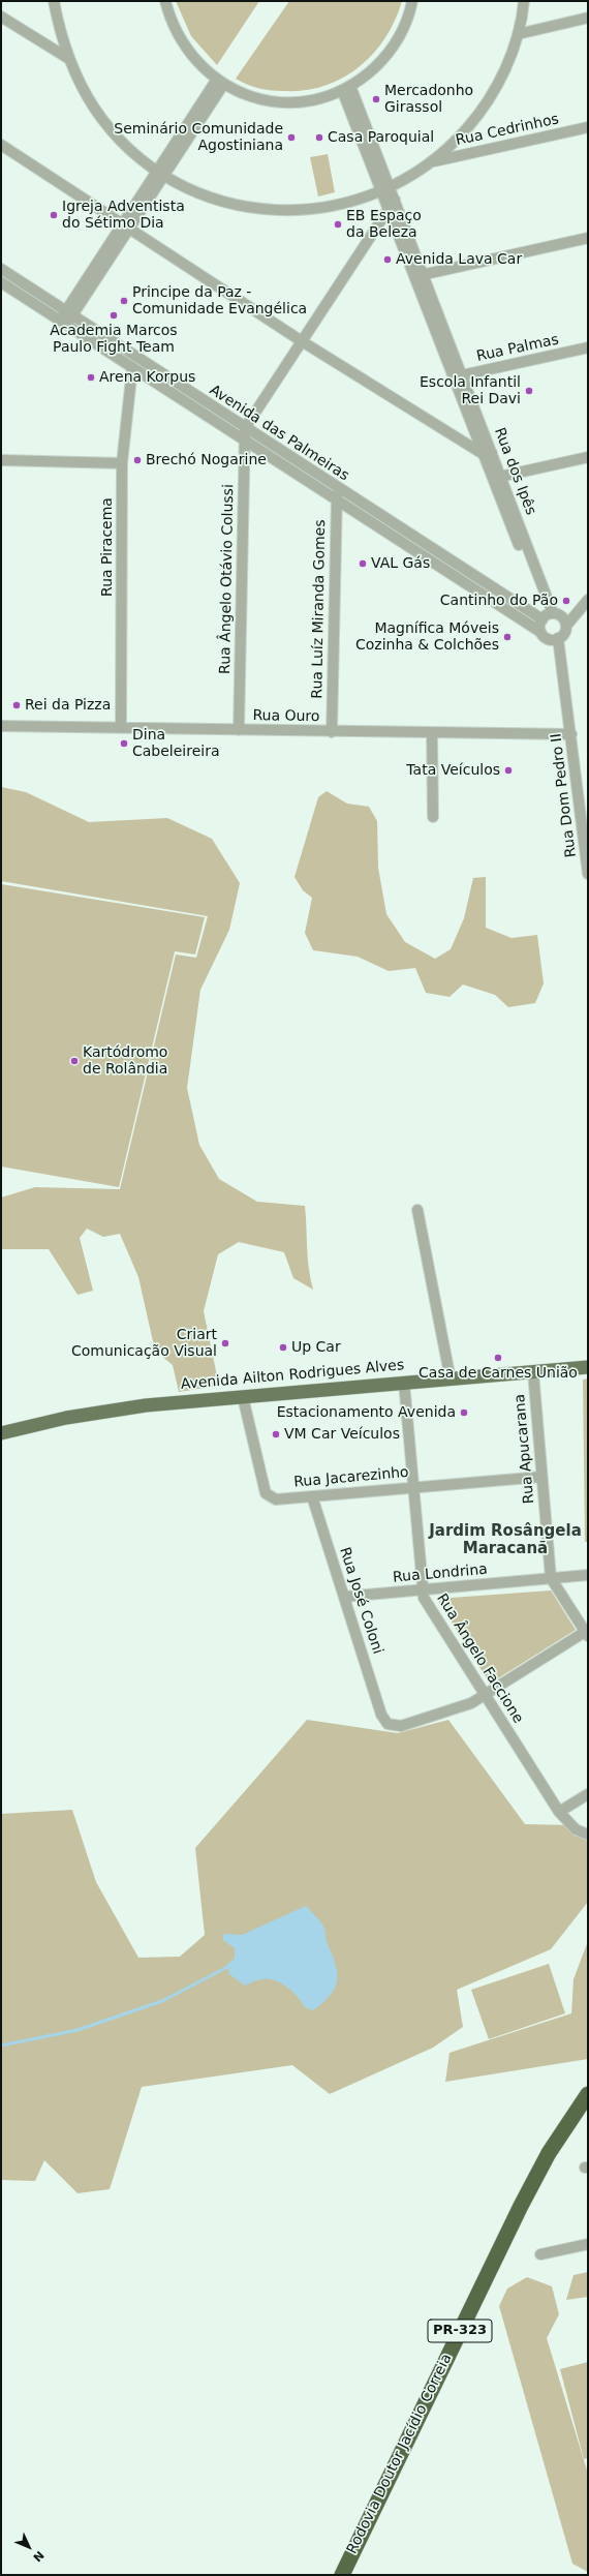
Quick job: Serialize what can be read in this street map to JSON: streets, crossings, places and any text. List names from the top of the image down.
{
  "streets": {
    "highway": ["PR-323", "Rodovia Doutor Jacídio Correia"],
    "main road": ["Avenida Ailton Rodrigues Alves"],
    "street": [
      "Rua Cedrinhos",
      "Rua Palmas",
      "Avenida das Palmeiras",
      "Rua dos Ipês",
      "Rua Piracema",
      "Rua Ângelo Otávio Colussi",
      "Rua Luíz Miranda Gomes",
      "Rua Ouro",
      "Rua Dom Pedro II",
      "Rua Apucarana",
      "Rua Jacarezinho",
      "Rua Londrina",
      "Rua José Coloni",
      "Rua Ângelo Faccione"
    ]
  },
  "crossings": [
    ["Rua Palmas", "Rua dos Ipês"],
    ["Avenida das Palmeiras", "Rua dos Ipês"],
    ["Avenida das Palmeiras", "Rua Piracema"],
    ["Avenida das Palmeiras", "Rua Ângelo Otávio Colussi"],
    ["Avenida das Palmeiras", "Rua Luíz Miranda Gomes"],
    ["Avenida das Palmeiras", "Rua Dom Pedro II"],
    ["Rua dos Ipês", "Rua Dom Pedro II"],
    ["Rua Piracema", "Rua Ouro"],
    ["Rua Ângelo Otávio Colussi", "Rua Ouro"],
    ["Rua Luíz Miranda Gomes", "Rua Ouro"],
    ["Rua Ouro", "Rua Dom Pedro II"],
    ["Avenida Ailton Rodrigues Alves", "Rua Apucarana"],
    ["Avenida Ailton Rodrigues Alves", "Rua Jacarezinho"],
    ["Avenida Ailton Rodrigues Alves", "Rua Ângelo Faccione"],
    ["Rua Apucarana", "Rua Jacarezinho"],
    ["Rua Apucarana", "Rua Londrina"],
    ["Rua Jacarezinho", "Rua José Coloni"],
    ["Rua Jacarezinho", "Rua Ângelo Faccione"],
    ["Rua Londrina", "Rua José Coloni"],
    ["Rua Londrina", "Rua Ângelo Faccione"],
    ["Rua José Coloni", "Rua Ângelo Faccione"]
  ],
  "districts": ["Jardim Rosângela Maracanã"],
  "places": [
    "Mercadonho Girassol",
    "Seminário Comunidade Agostiniana",
    "Casa Paroquial",
    "Igreja Adventista do Sétimo Dia",
    "EB Espaço da Beleza",
    "Avenida Lava Car",
    "Principe da Paz - Comunidade Evangélica",
    "Academia Marcos Paulo Fight Team",
    "Arena Korpus",
    "Escola Infantil Rei Davi",
    "Brechó Nogarine",
    "VAL Gás",
    "Cantinho do Pão",
    "Magnífica Móveis Cozinha & Colchões",
    "Rei da Pizza",
    "Dina Cabeleireira",
    "Tata Veículos",
    "Kartódromo de Rolândia",
    "Criart Comunicação Visual",
    "Up Car",
    "Casa de Carnes União",
    "Estacionamento Avenida",
    "VM Car Veículos"
  ],
  "north": "bottom right"
}
